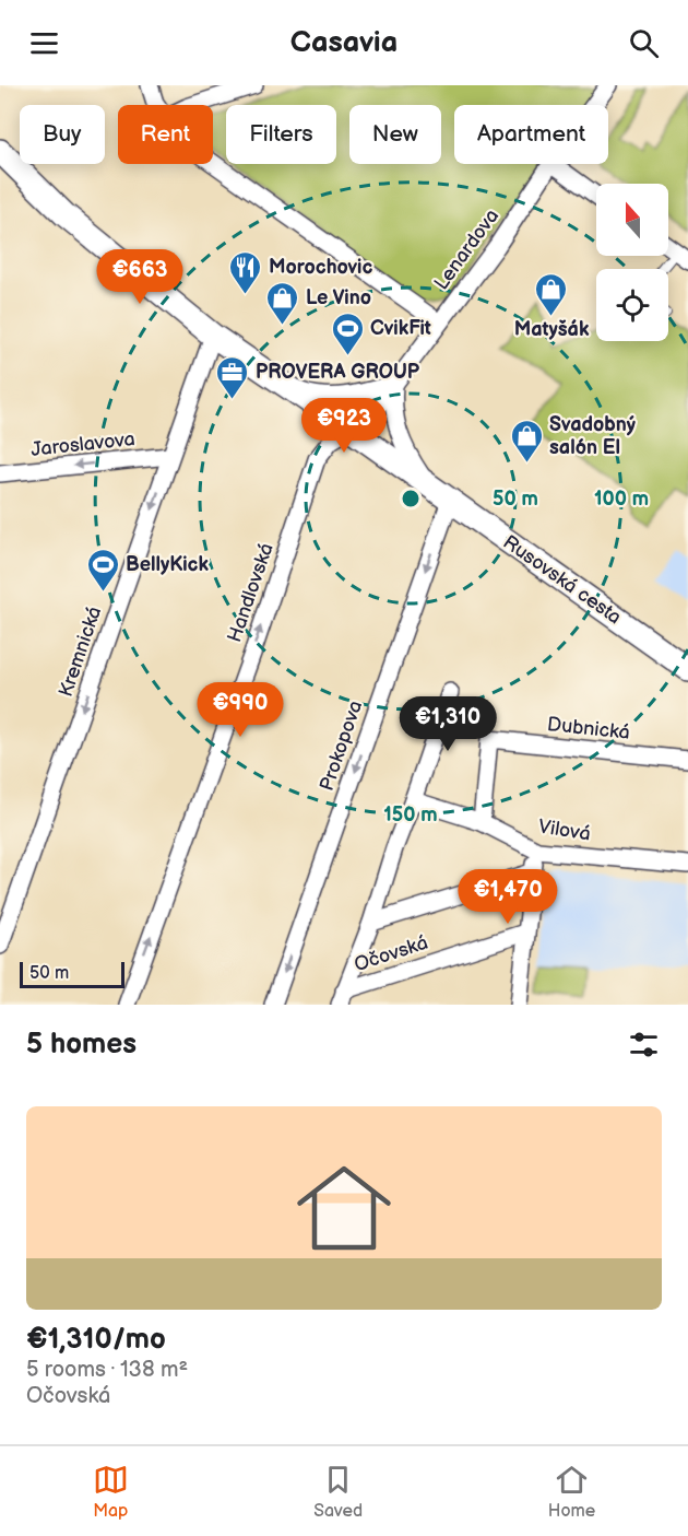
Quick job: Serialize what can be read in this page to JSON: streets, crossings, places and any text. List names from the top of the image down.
{
  "streets": {
    "street": [
      "Lenardova",
      "Jaroslavova",
      "Rusovská cesta",
      "Handlovská",
      "Kremnická",
      "Dubnická",
      "Prokopova",
      "Vilová",
      "Očovská"
    ]
  },
  "crossings": [
    ["Lenardova", "Rusovská cesta"],
    ["Lenardova", "Handlovská"],
    ["Jaroslavova", "Kremnická"],
    ["Rusovská cesta", "Handlovská"],
    ["Rusovská cesta", "Kremnická"],
    ["Rusovská cesta", "Prokopova"],
    ["Dubnická", "Vilová"],
    ["Vilová", "Očovská"]
  ],
  "one_way": [
    "Jaroslavova",
    "Handlovská",
    "Kremnická",
    "Prokopova"
  ],
  "places": {
    "restaurant": ["Morochovic"],
    "shop": ["Matyšák", "Le Vino", "Svadobný salón El"],
    "sports": ["CvikFit", "BellyKick"],
    "office": ["PROVERA GROUP"]
  },
  "scale_bar": "50 m",
  "north": "top",
  "page": {
    "header": "Casavia",
    "chip": [
      "Buy",
      "Rent",
      "Filters",
      "New",
      "Apartment"
    ],
    "price": [
      "€663",
      "€923",
      "€990",
      "€1,310",
      "€1,470"
    ],
    "scale": "50 m",
    "heading": "5 homes",
    "list": [
      {
        "name": "€1,310/mo",
        "note": "5 rooms · 138 m² · Očovská"
      }
    ],
    "tabs": ["Map", "Saved", "Home"]
  },
  "rings": ["50 m", "100 m", "150 m"]
}
